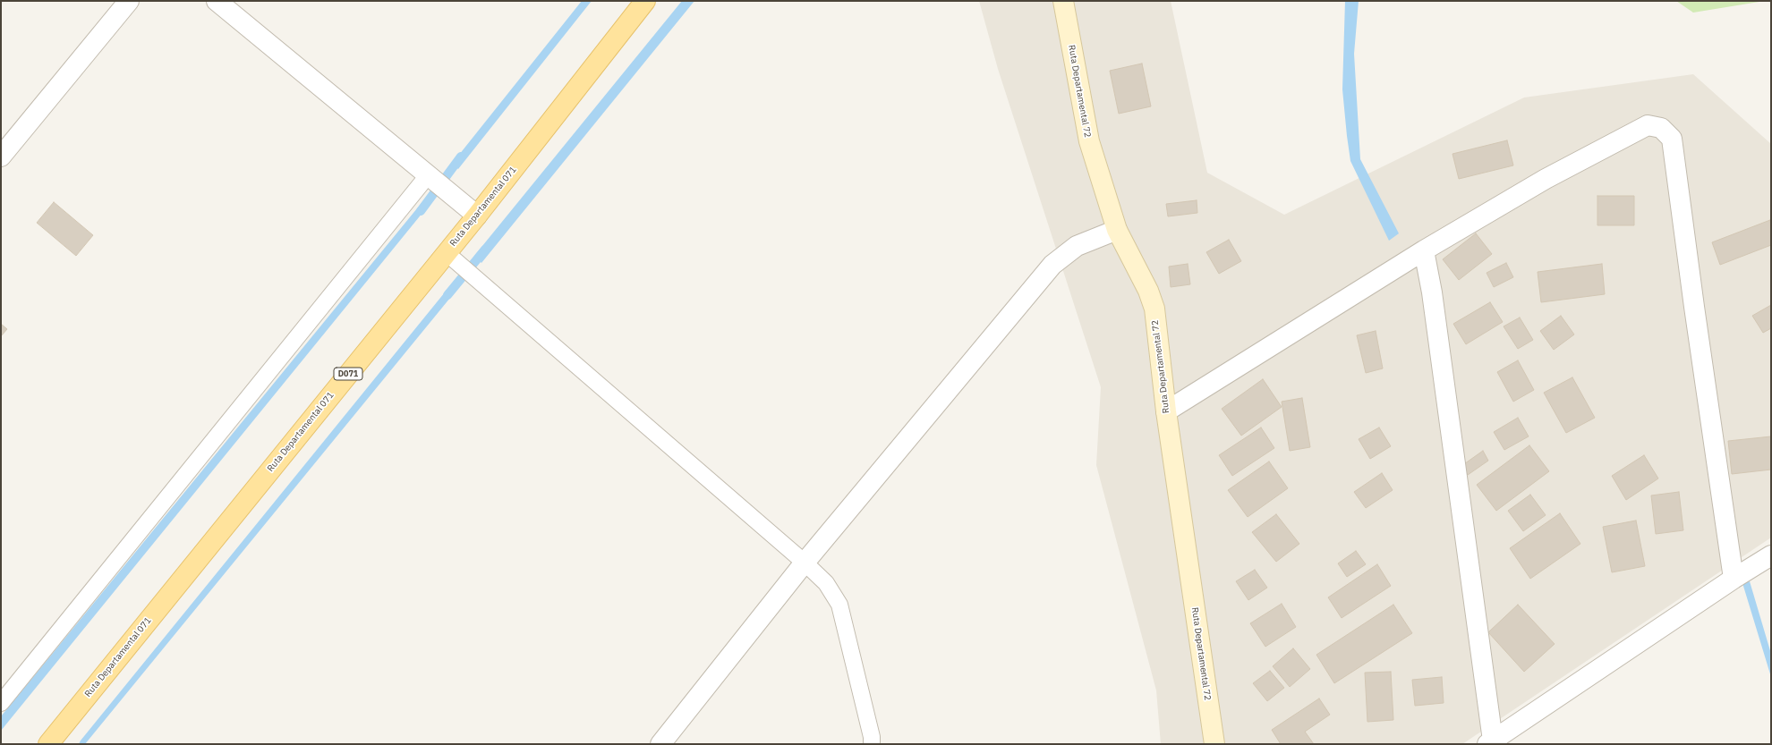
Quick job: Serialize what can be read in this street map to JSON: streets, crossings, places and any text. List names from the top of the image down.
{
  "streets": {
    "main road": ["Ruta Departamental 071", "D071"],
    "street": ["Ruta Departamental 72"]
  }
}
